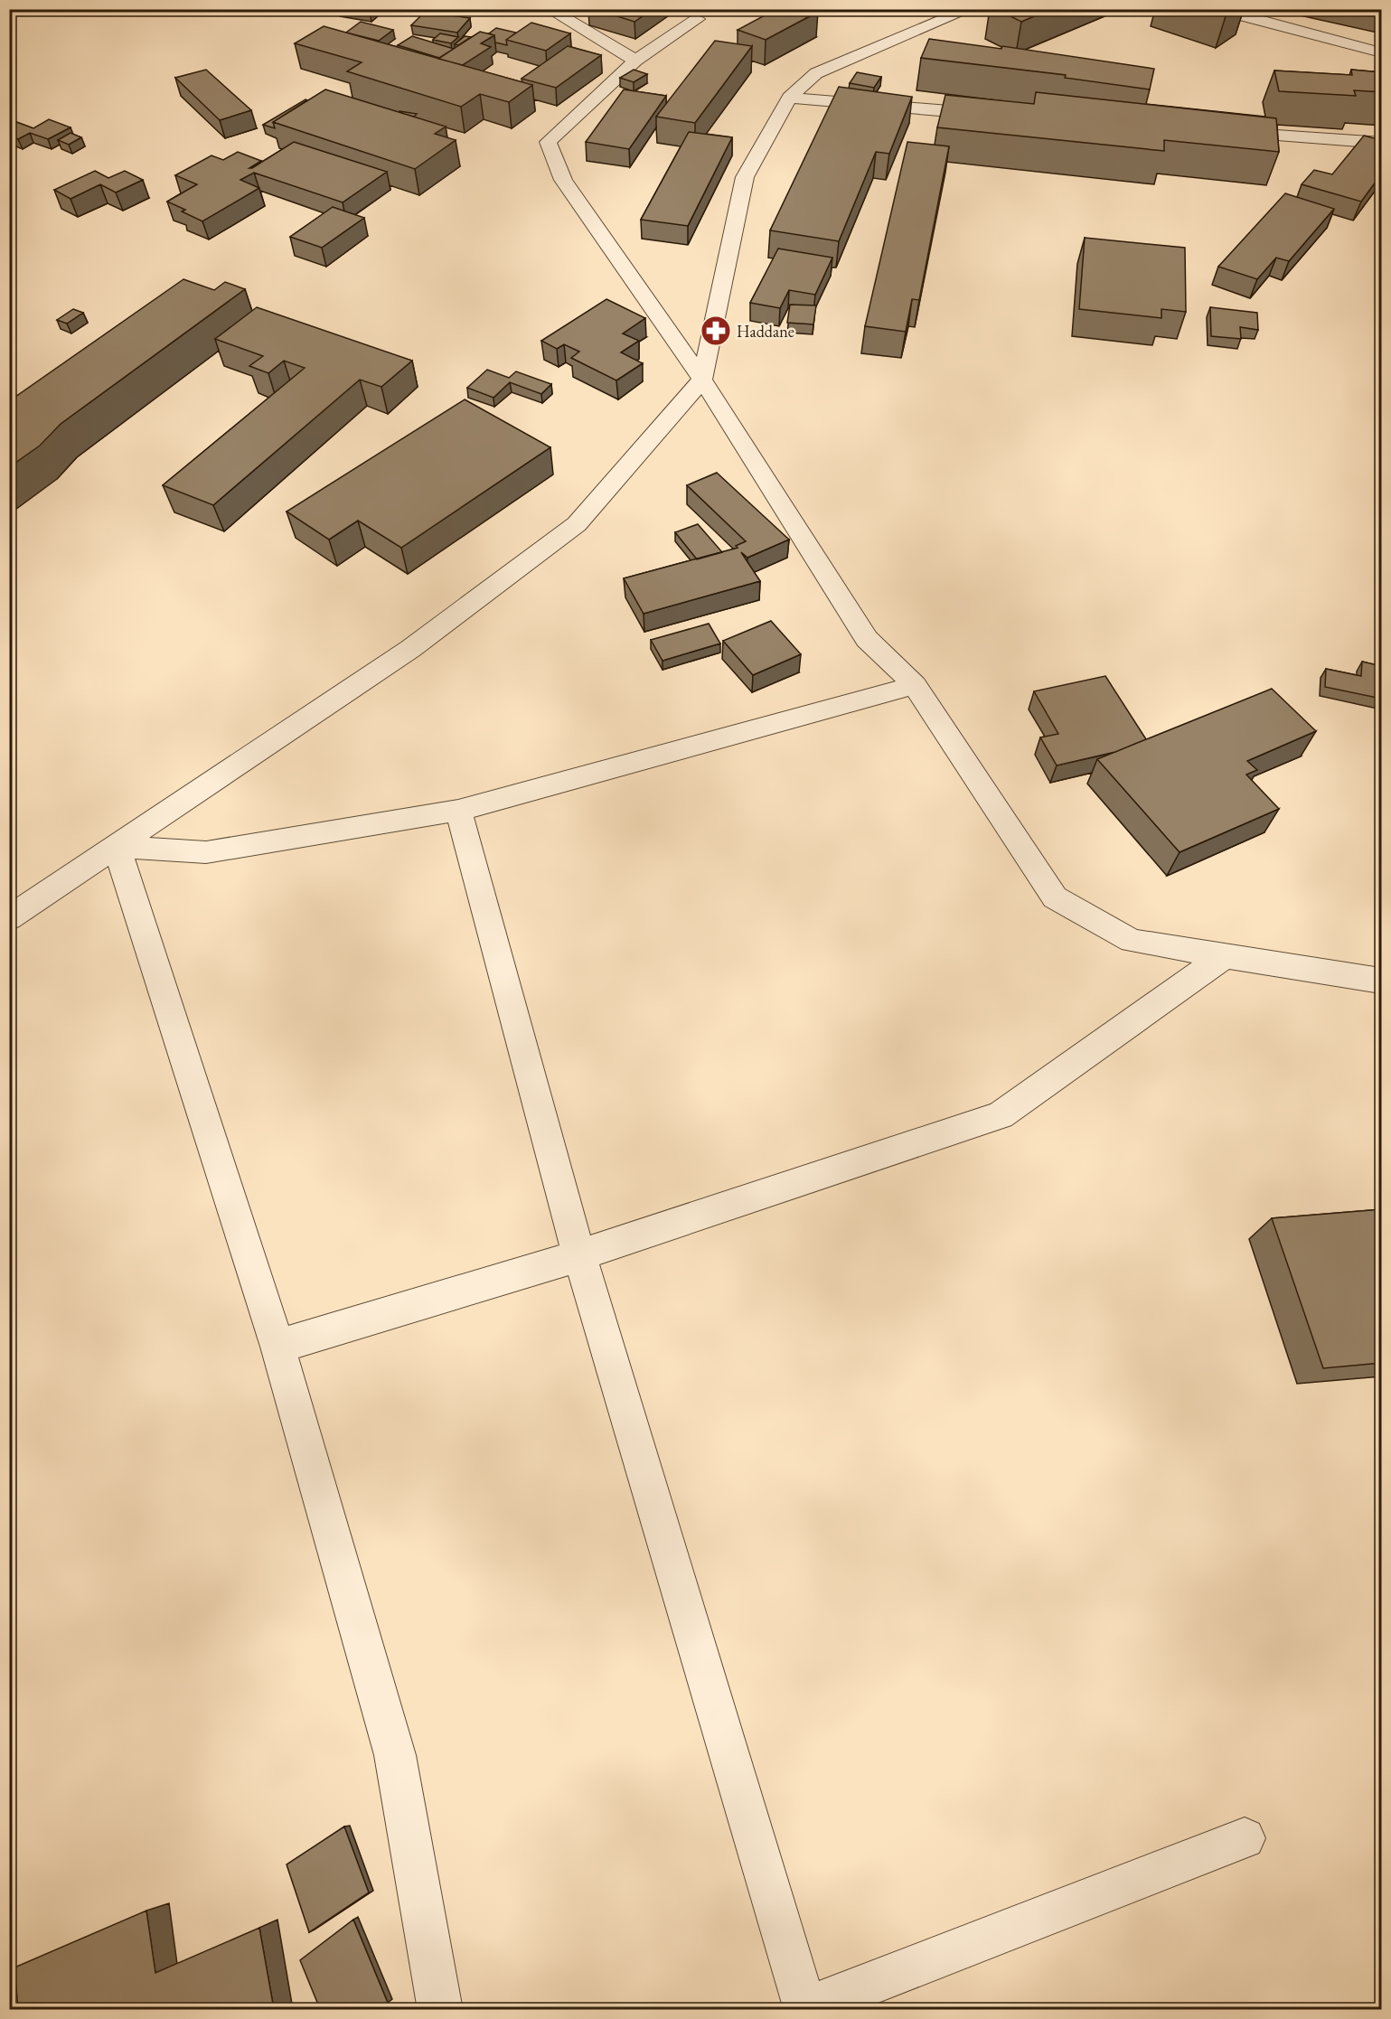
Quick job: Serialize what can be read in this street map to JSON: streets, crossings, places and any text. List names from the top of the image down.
{
  "places": {
    "pharmacy": ["Haddane"]
  }
}
